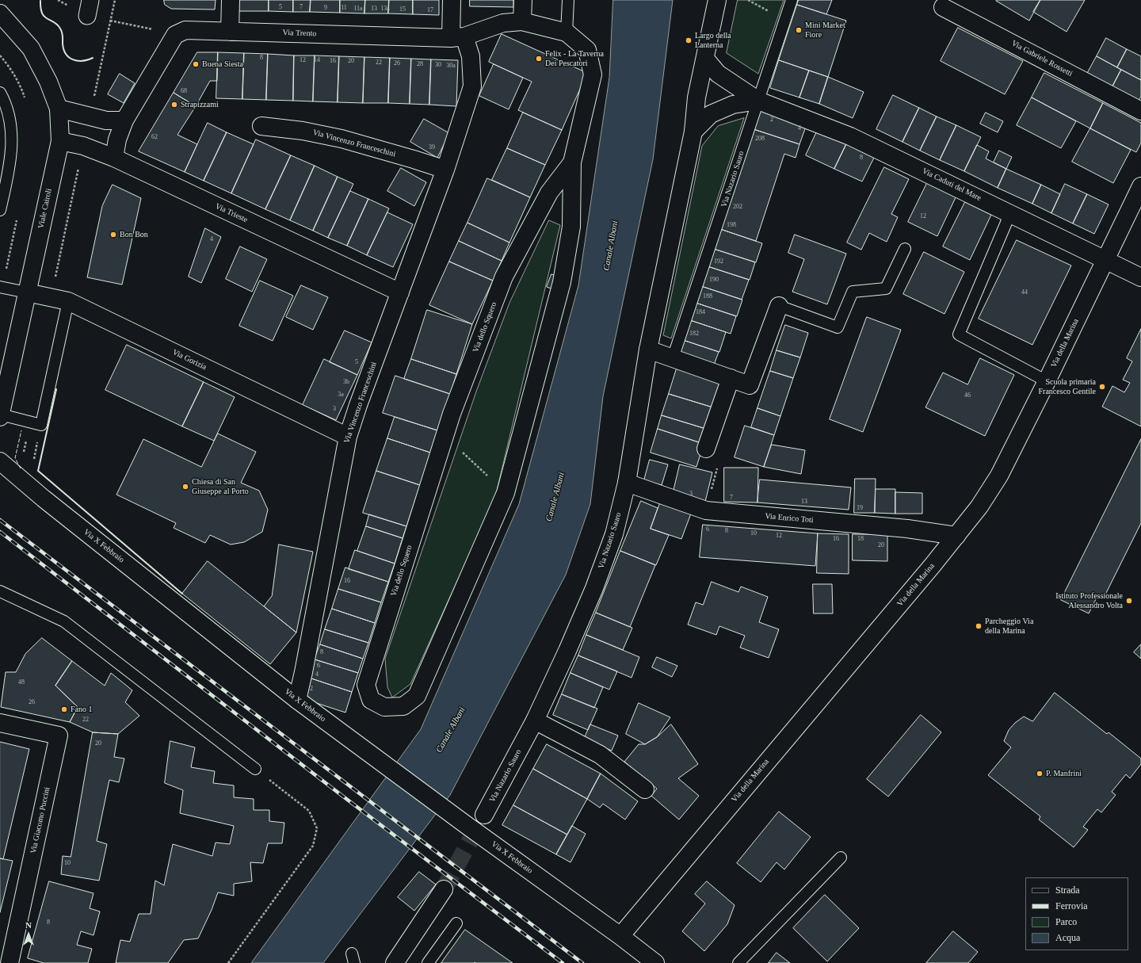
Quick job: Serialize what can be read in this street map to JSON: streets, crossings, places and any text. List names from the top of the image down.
{
  "streets": {
    "street": [
      "Via Trento",
      "Via Gabriele Rossetti",
      "Via Vincenzo Franceschini",
      "Via Nazario Sauro",
      "Via Caduti del Mare",
      "Viale Cairoli",
      "Via Trieste",
      "Via dello Squero",
      "Via della Marina",
      "Via Gorizia",
      "Via Enrico Toti",
      "Via X Febbraio",
      "Via Giacomo Puccini"
    ]
  },
  "crossings": [
    ["Via Trento", "Via Vincenzo Franceschini"],
    ["Via Trento", "Via dello Squero"],
    ["Via Vincenzo Franceschini", "Via Trieste"],
    ["Via Vincenzo Franceschini", "Via Gorizia"],
    ["Via Vincenzo Franceschini", "Via X Febbraio"],
    ["Via Nazario Sauro", "Via Caduti del Mare"],
    ["Via Nazario Sauro", "Via Enrico Toti"],
    ["Via Caduti del Mare", "Via della Marina"],
    ["Viale Cairoli", "Via Trieste"],
    ["Viale Cairoli", "Via Gorizia"],
    ["Via della Marina", "Via Enrico Toti"],
    ["Via della Marina", "Via X Febbraio"]
  ],
  "water": ["Canale Albani"],
  "places": [
    "Mini Market Fiore",
    "Largo della Lanterna",
    "Felix - La Taverna Dei Pescatori",
    "Buena Siesta",
    "Strapizzami",
    "Bon Bon",
    "Scuola primaria Francesco Gentile",
    "Chiesa di San Giuseppe al Porto",
    "Istituto Professionale Alessandro Volta",
    "Parcheggio Via della Marina",
    "Fano 1",
    "P. Manfrini"
  ],
  "house_numbers": [
    "5",
    "7",
    "9",
    "11",
    "11a",
    "13",
    "13a",
    "15",
    "17",
    "8",
    "12",
    "14",
    "16",
    "20",
    "22",
    "26",
    "28",
    "30",
    "30a",
    "68",
    "2",
    "4",
    "62",
    "208",
    "39",
    "8",
    "202",
    "12",
    "198",
    "4",
    "192",
    "190",
    "44",
    "188",
    "184",
    "182",
    "5",
    "3b",
    "3a",
    "46",
    "3",
    "3",
    "7",
    "13",
    "19",
    "6",
    "8",
    "10",
    "12",
    "16",
    "18",
    "20",
    "16",
    "8",
    "6",
    "4",
    "48",
    "2",
    "26",
    "22",
    "20",
    "10",
    "8"
  ],
  "legend": [
    "Strada",
    "Ferrovia",
    "Parco",
    "Acqua"
  ],
  "north": "top"
}
